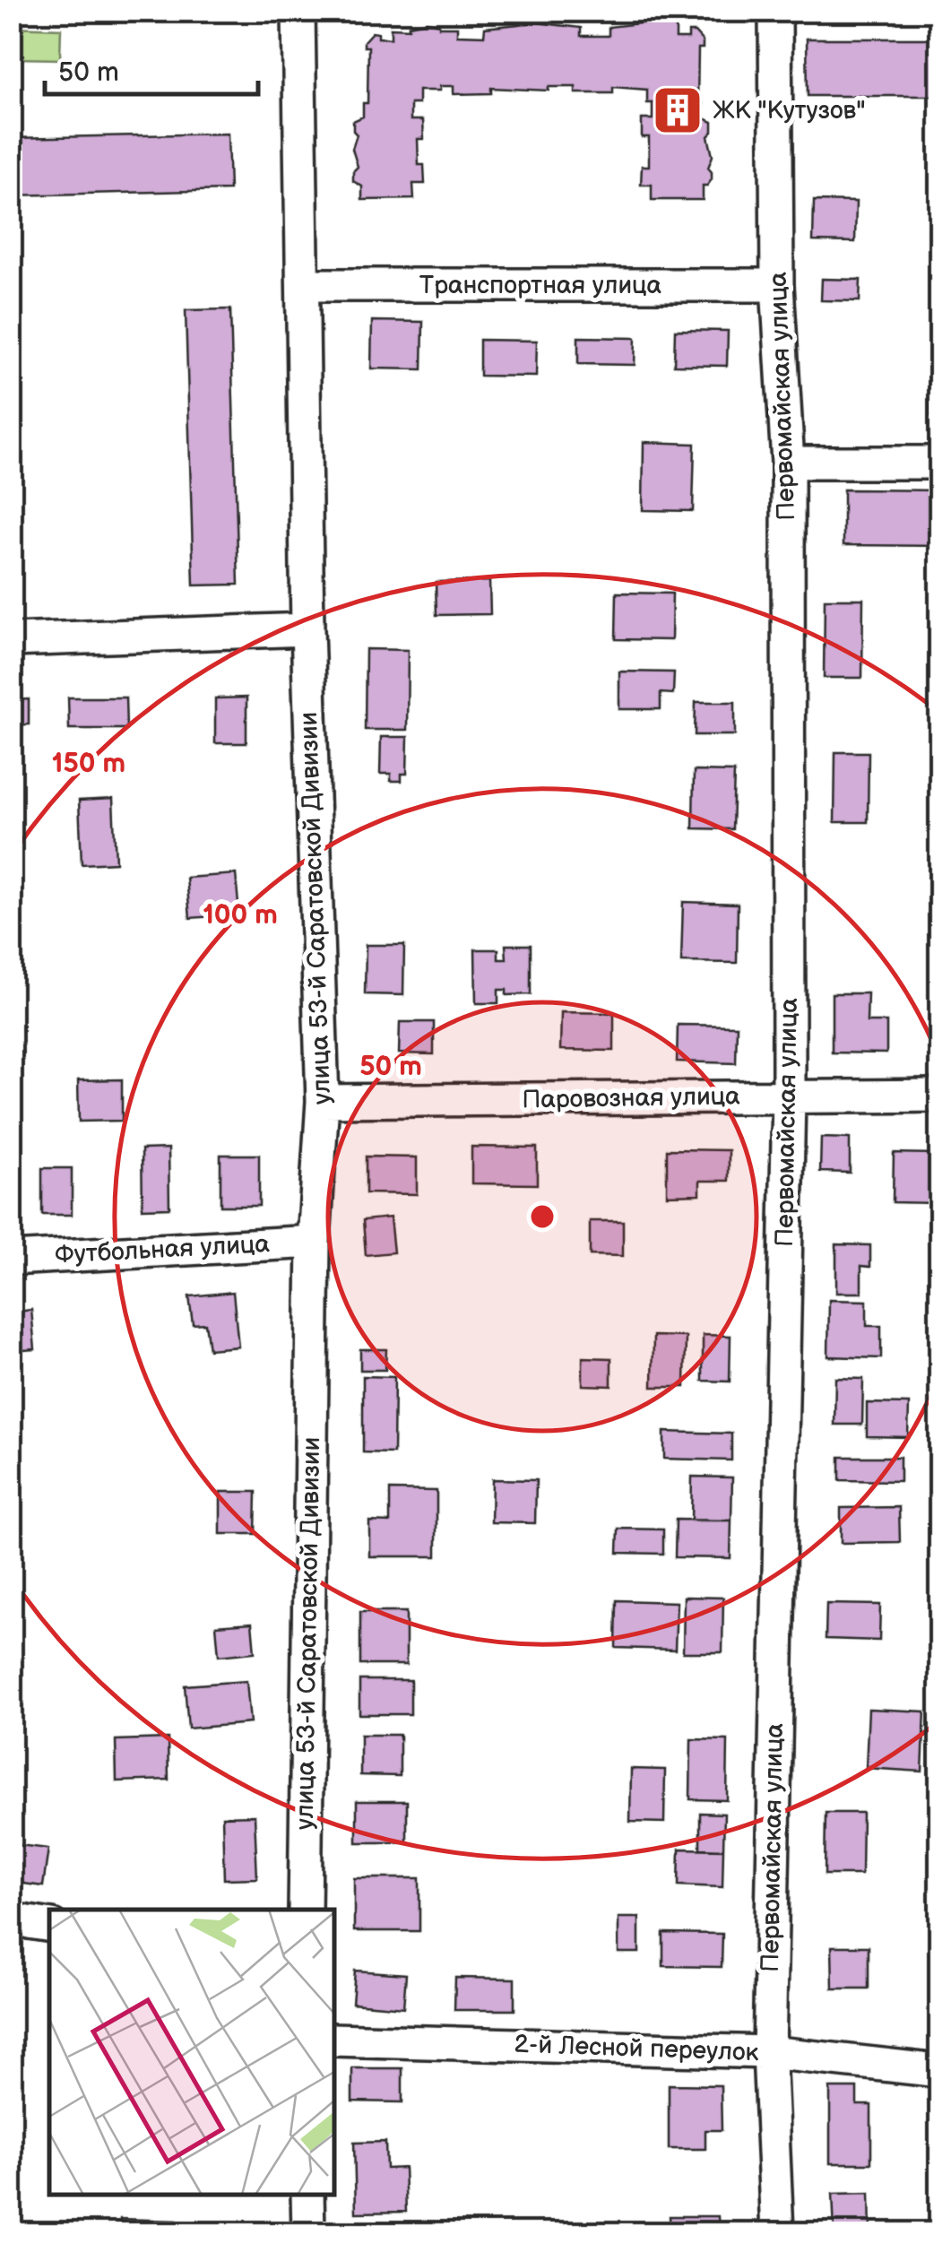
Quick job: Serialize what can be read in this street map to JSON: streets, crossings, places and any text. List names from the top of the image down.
{
  "streets": {
    "street": [
      "Транспортная улица",
      "Первомайская улица",
      "улица 53-й Саратовской Дивизии",
      "Паровозная улица",
      "Футбольная улица",
      "2-й Лесной переулок"
    ]
  },
  "crossings": [
    ["Транспортная улица", "Первомайская улица"],
    ["Транспортная улица", "улица 53-й Саратовской Дивизии"],
    ["Первомайская улица", "Паровозная улица"],
    ["Первомайская улица", "2-й Лесной переулок"],
    ["улица 53-й Саратовской Дивизии", "Паровозная улица"],
    ["улица 53-й Саратовской Дивизии", "Футбольная улица"]
  ],
  "places": {
    "building": ["ЖК \"Кутузов\""]
  },
  "scale_bar": "50 m",
  "rings": ["150 m", "100 m", "50 m"]
}
